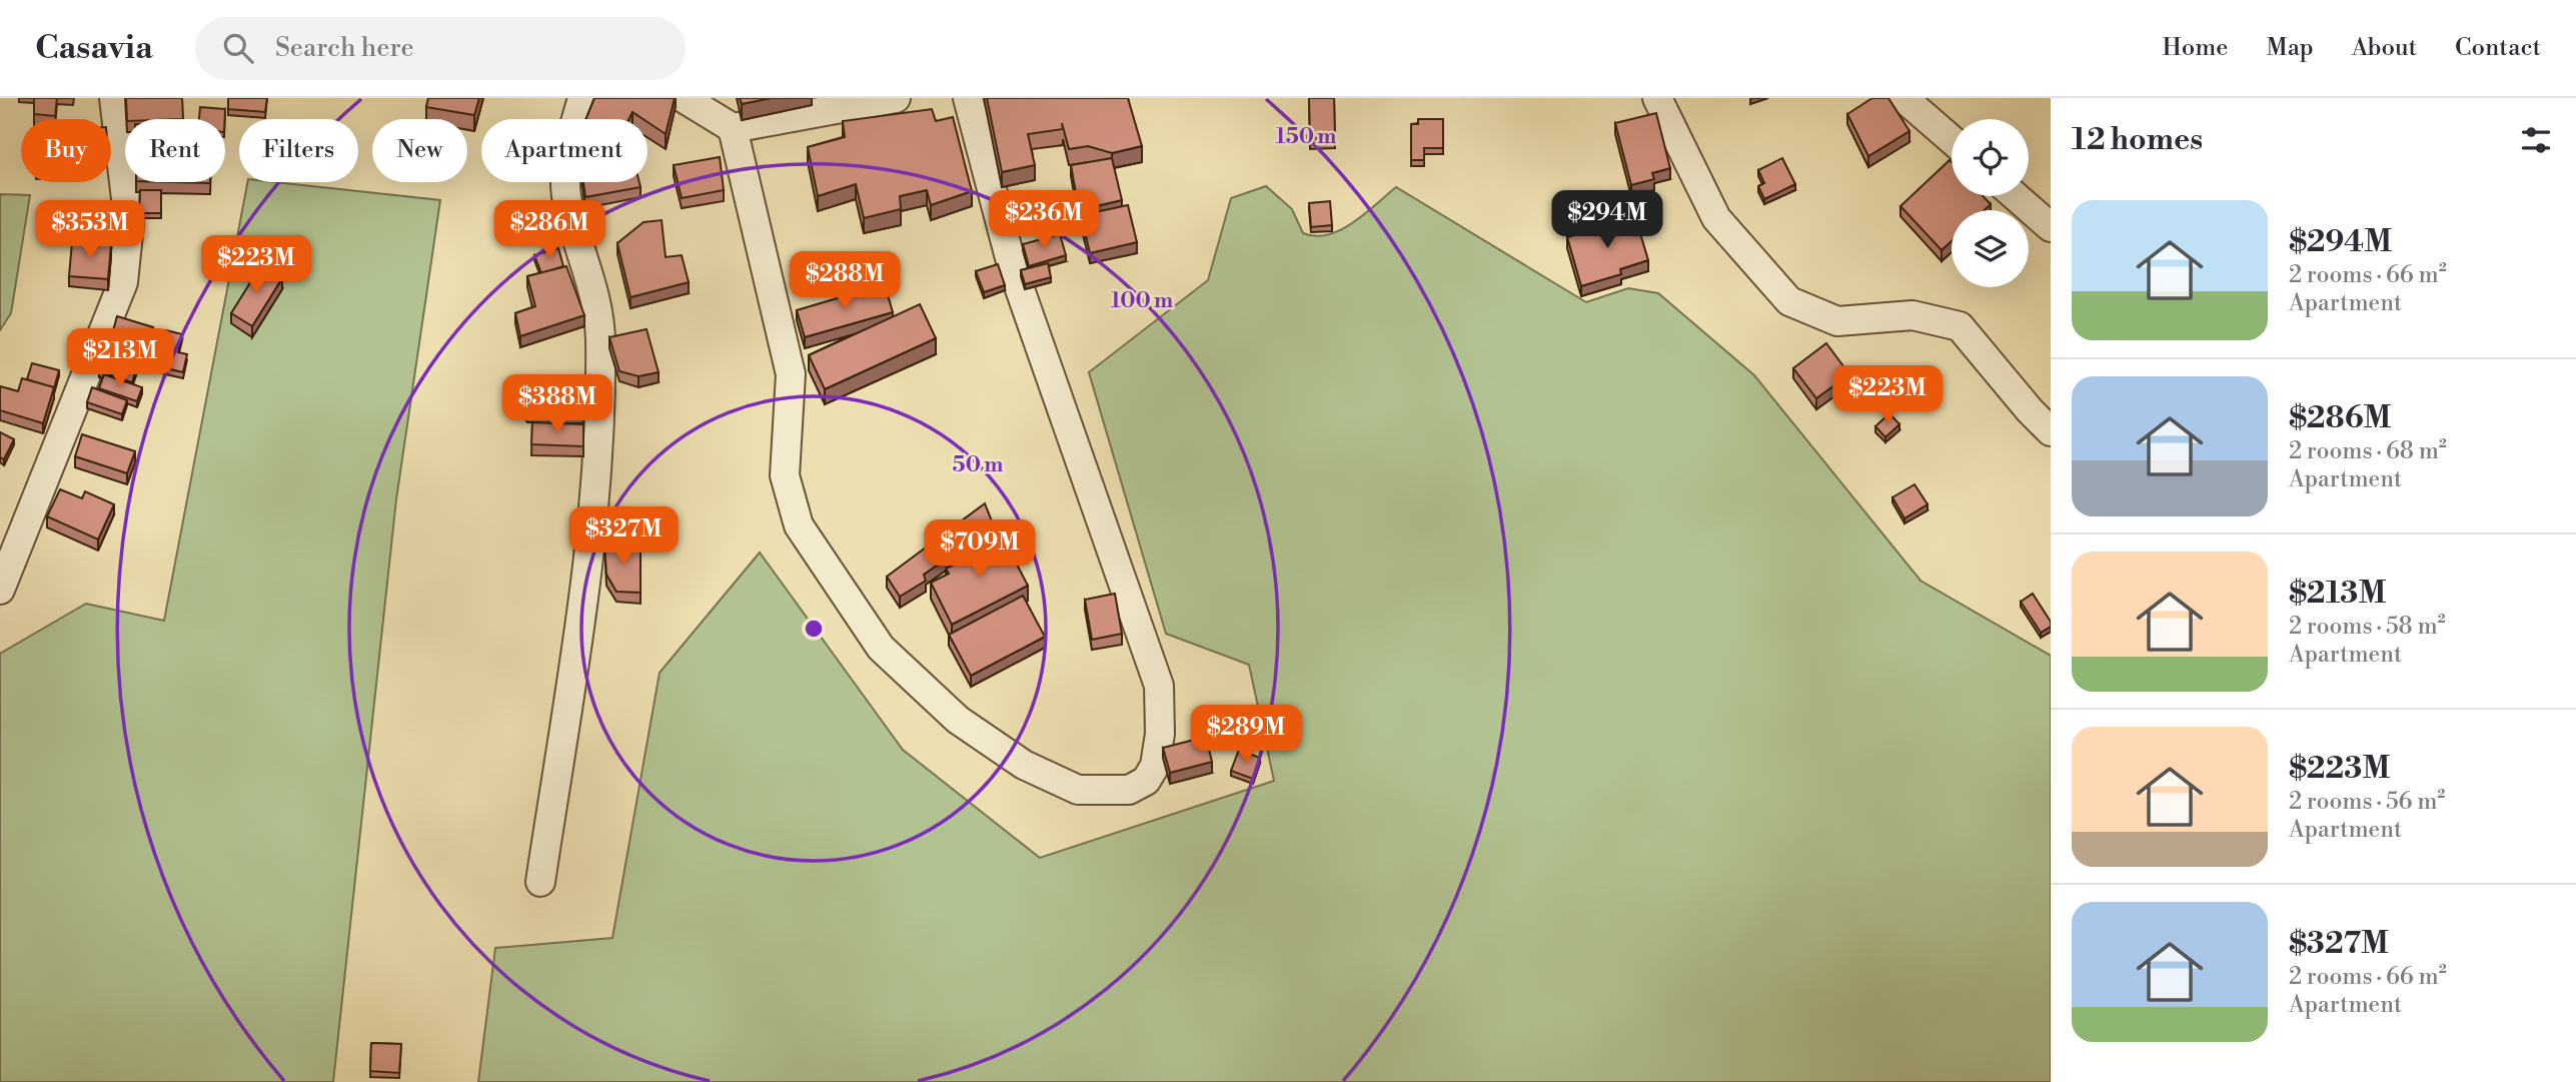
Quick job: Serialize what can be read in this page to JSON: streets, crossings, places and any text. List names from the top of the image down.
{
  "page": {
    "header": "Casavia",
    "search": "Search here",
    "nav": [
      "Home",
      "Map",
      "About",
      "Contact"
    ],
    "heading": "12 homes",
    "chip": [
      "Buy",
      "Rent",
      "Filters",
      "New",
      "Apartment"
    ],
    "list": [
      {
        "name": "$294M",
        "note": "2 rooms · 66 m² · Apartment"
      },
      {
        "name": "$286M",
        "note": "2 rooms · 68 m² · Apartment"
      },
      {
        "name": "$213M",
        "note": "2 rooms · 58 m² · Apartment"
      },
      {
        "name": "$223M",
        "note": "2 rooms · 56 m² · Apartment"
      },
      {
        "name": "$327M",
        "note": "2 rooms · 66 m² · Apartment"
      }
    ],
    "price": [
      "$236M",
      "$294M",
      "$353M",
      "$286M",
      "$223M",
      "$288M",
      "$213M",
      "$223M",
      "$388M",
      "$327M",
      "$709M",
      "$289M"
    ]
  },
  "rings": ["150 m", "100 m", "50 m"]
}
